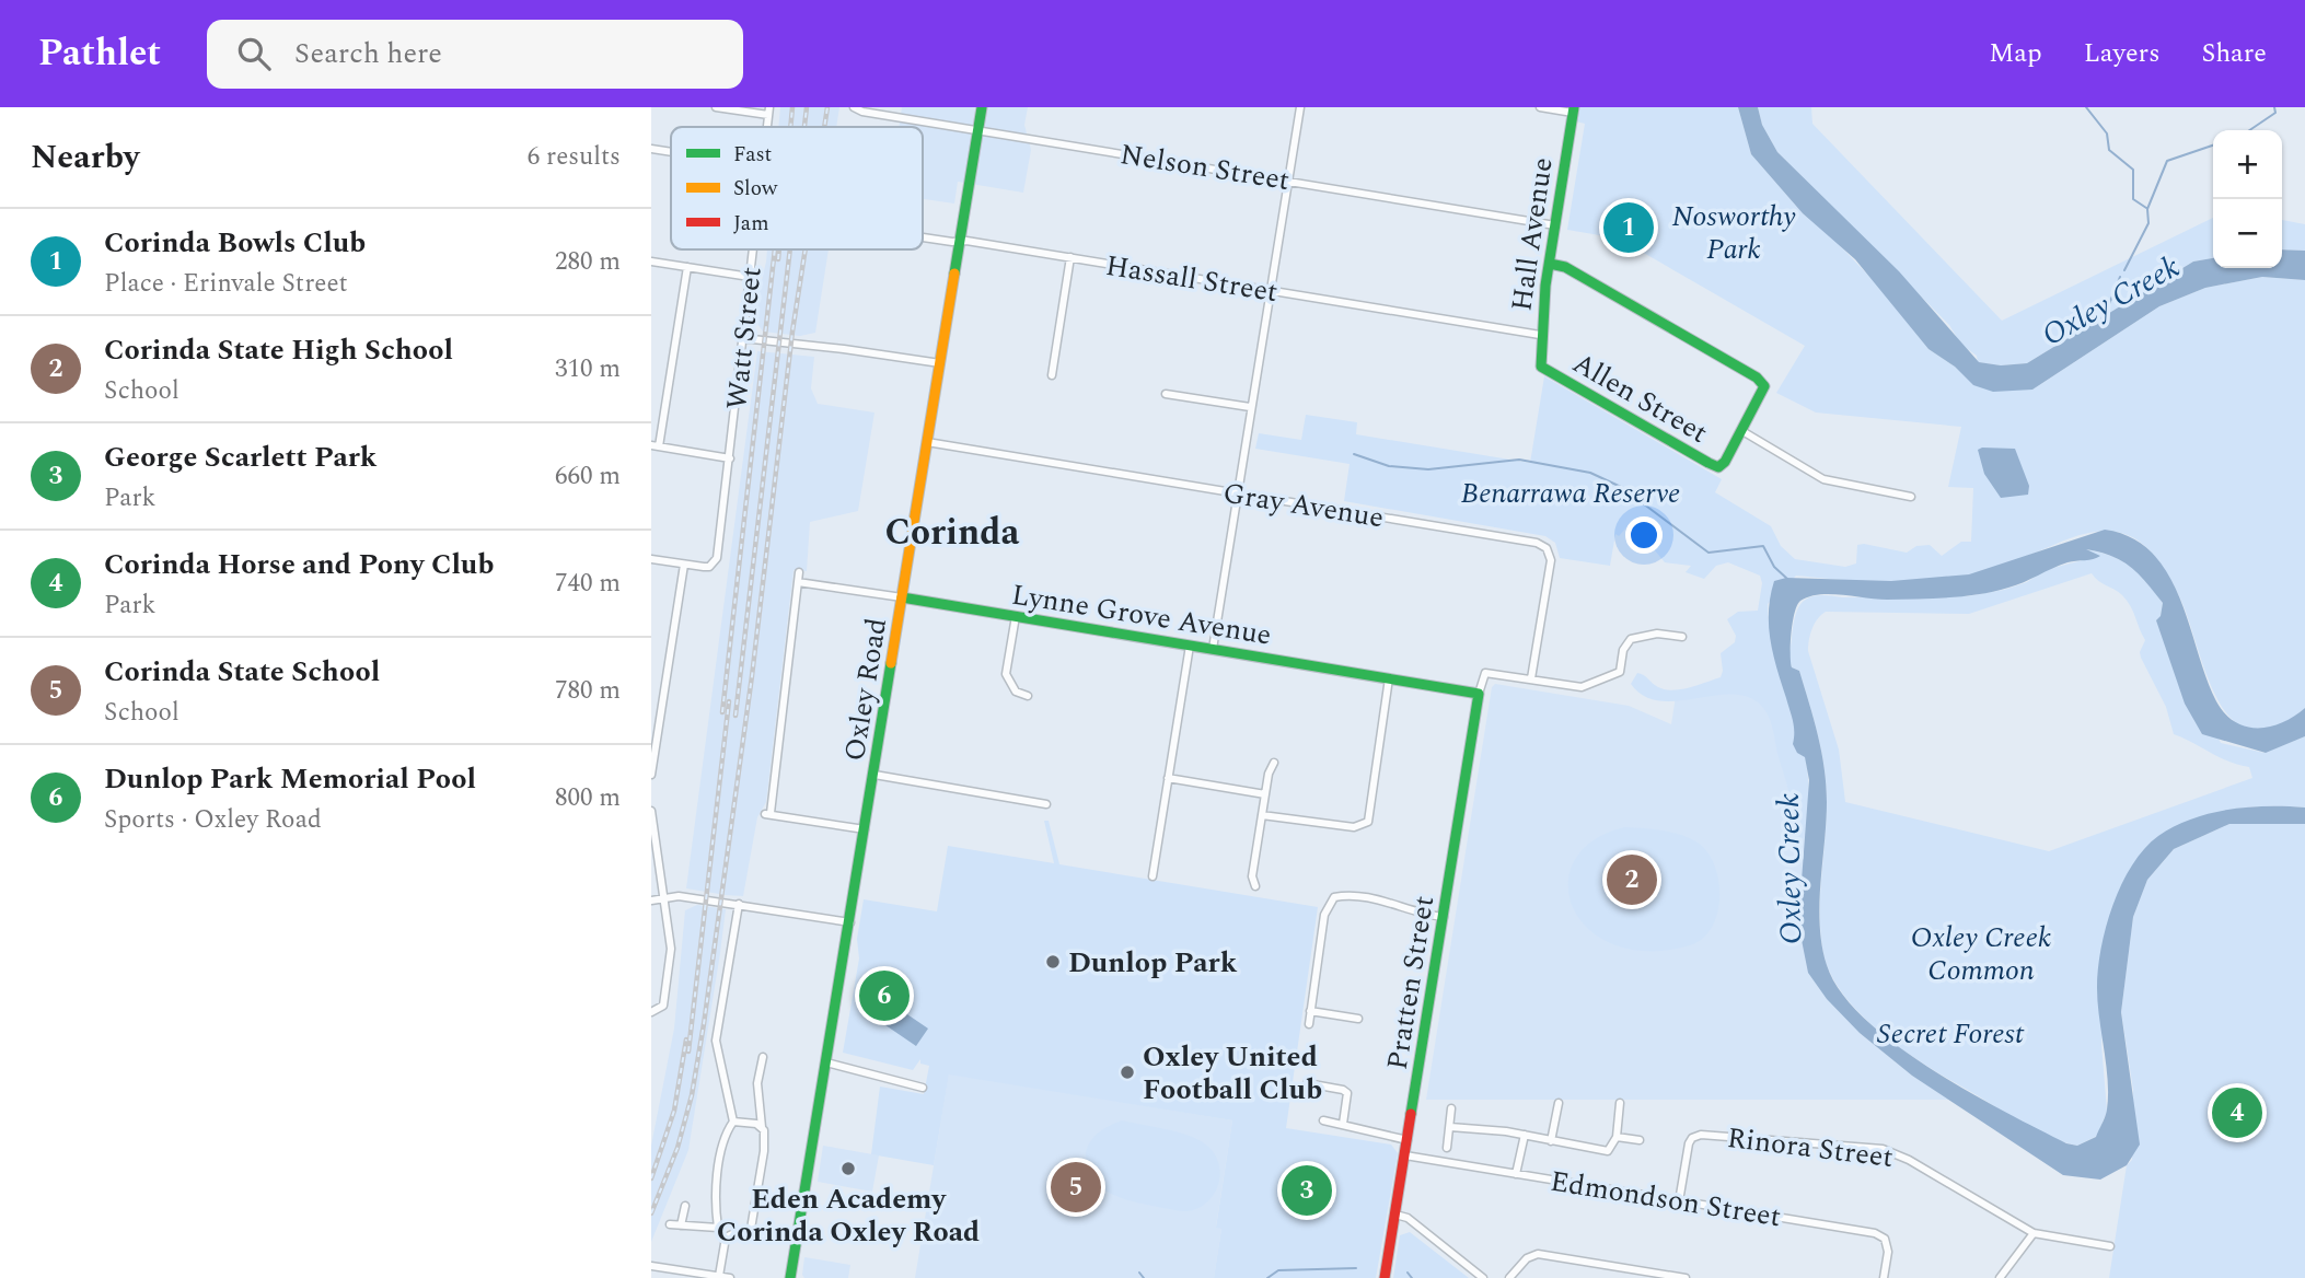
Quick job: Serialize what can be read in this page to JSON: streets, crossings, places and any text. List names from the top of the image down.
{
  "streets": {
    "street": [
      "Nelson Street",
      "Hall Avenue",
      "Hassall Street",
      "Watt Street",
      "Allen Street",
      "Gray Avenue",
      "Lynne Grove Avenue",
      "Oxley Road",
      "Pratten Street",
      "Rinora Street",
      "Edmondson Street"
    ]
  },
  "crossings": [
    ["Nelson Street", "Hall Avenue"],
    ["Nelson Street", "Oxley Road"],
    ["Hall Avenue", "Hassall Street"],
    ["Hall Avenue", "Allen Street"],
    ["Hassall Street", "Oxley Road"],
    ["Gray Avenue", "Oxley Road"],
    ["Lynne Grove Avenue", "Oxley Road"],
    ["Lynne Grove Avenue", "Pratten Street"],
    ["Pratten Street", "Edmondson Street"],
    ["Rinora Street", "Edmondson Street"]
  ],
  "districts": ["Corinda"],
  "water": ["Oxley Creek"],
  "parks": [
    "Nosworthy Park",
    "Benarrawa Reserve",
    "Oxley Creek Common",
    "Secret Forest"
  ],
  "places": ["Dunlop Park", "Oxley United Football Club", "Eden Academy Corinda Oxley Road"],
  "legend": ["Fast", "Slow", "Jam"],
  "page": {
    "header": "Pathlet",
    "search": "Search here",
    "nav": ["Map", "Layers", "Share"],
    "heading": ["Nearby", "6 results"],
    "map_buttons": ["+", "−"],
    "pins": [
      "1",
      "2",
      "6",
      "4",
      "5",
      "3"
    ],
    "list": [
      {
        "mark": "1",
        "name": "Corinda Bowls Club",
        "note": "Place · Erinvale Street",
        "value": "280 m"
      },
      {
        "mark": "2",
        "name": "Corinda State High School",
        "note": "School",
        "value": "310 m"
      },
      {
        "mark": "3",
        "name": "George Scarlett Park",
        "note": "Park",
        "value": "660 m"
      },
      {
        "mark": "4",
        "name": "Corinda Horse and Pony Club",
        "note": "Park",
        "value": "740 m"
      },
      {
        "mark": "5",
        "name": "Corinda State School",
        "note": "School",
        "value": "780 m"
      },
      {
        "mark": "6",
        "name": "Dunlop Park Memorial Pool",
        "note": "Sports · Oxley Road",
        "value": "800 m"
      }
    ]
  }
}
